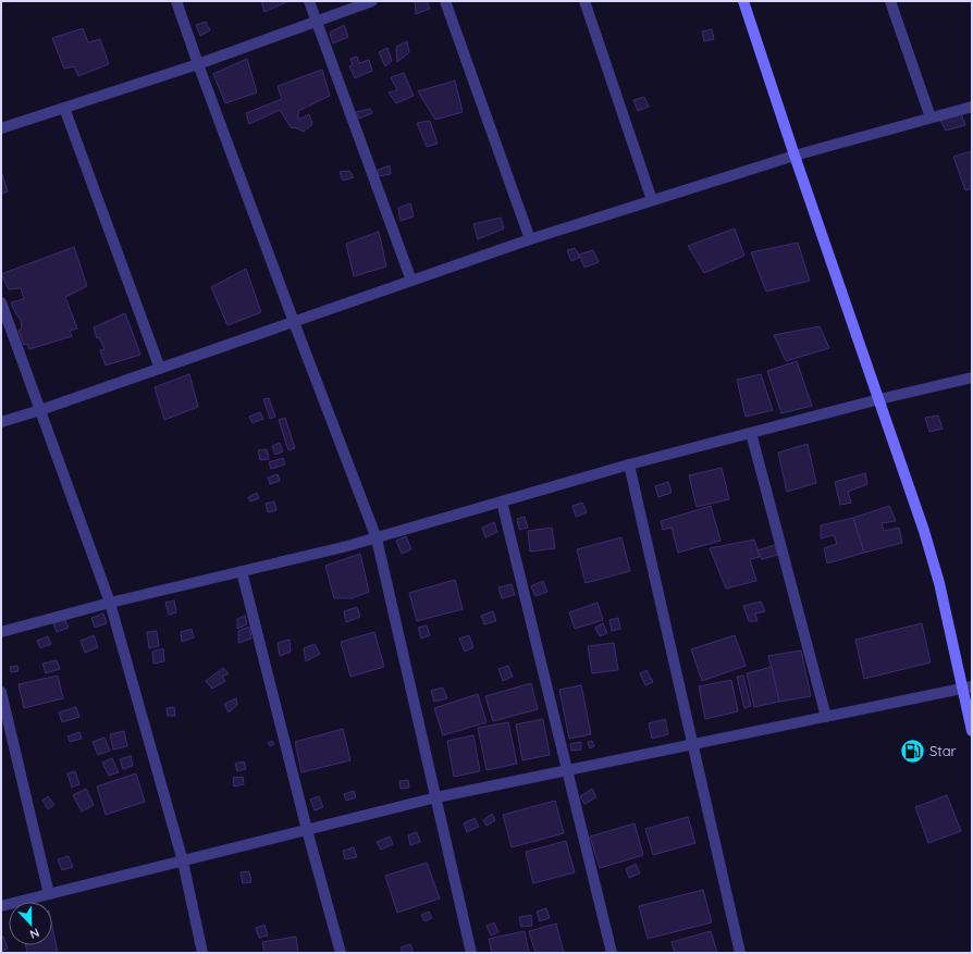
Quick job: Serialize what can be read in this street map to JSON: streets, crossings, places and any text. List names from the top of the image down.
{
  "places": {
    "fuel station": ["Star"]
  },
  "north": "bottom"
}
